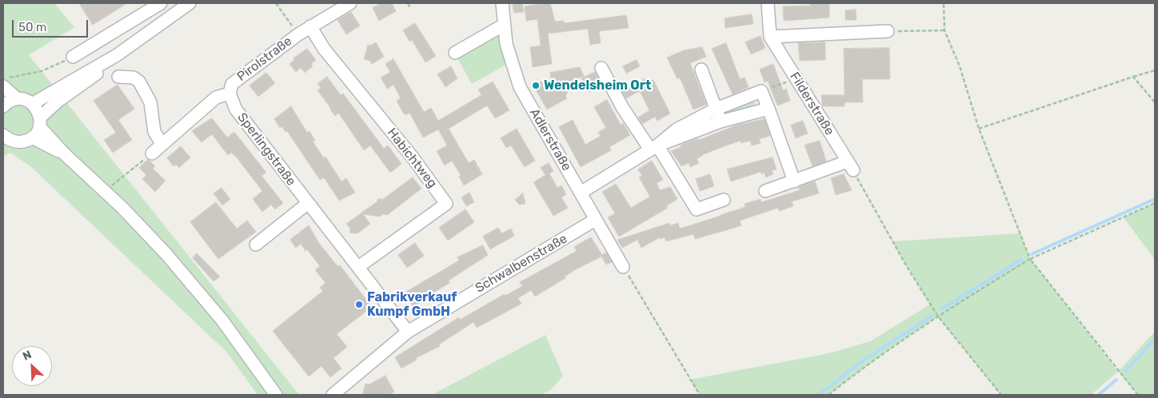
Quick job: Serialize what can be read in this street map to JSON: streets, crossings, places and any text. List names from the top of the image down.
{
  "streets": {
    "street": [
      "Pirolstraße",
      "Filderstraße",
      "Adlerstraße",
      "Sperlingstraße",
      "Habichtweg",
      "Schwalbenstraße"
    ]
  },
  "crossings": [
    ["Pirolstraße", "Sperlingstraße"],
    ["Pirolstraße", "Habichtweg"],
    ["Adlerstraße", "Schwalbenstraße"],
    ["Sperlingstraße", "Habichtweg"],
    ["Sperlingstraße", "Schwalbenstraße"]
  ],
  "places": ["Wendelsheim Ort", "Fabrikverkauf Kumpf GmbH"],
  "scale_bar": "50 m",
  "north": "top left"
}
